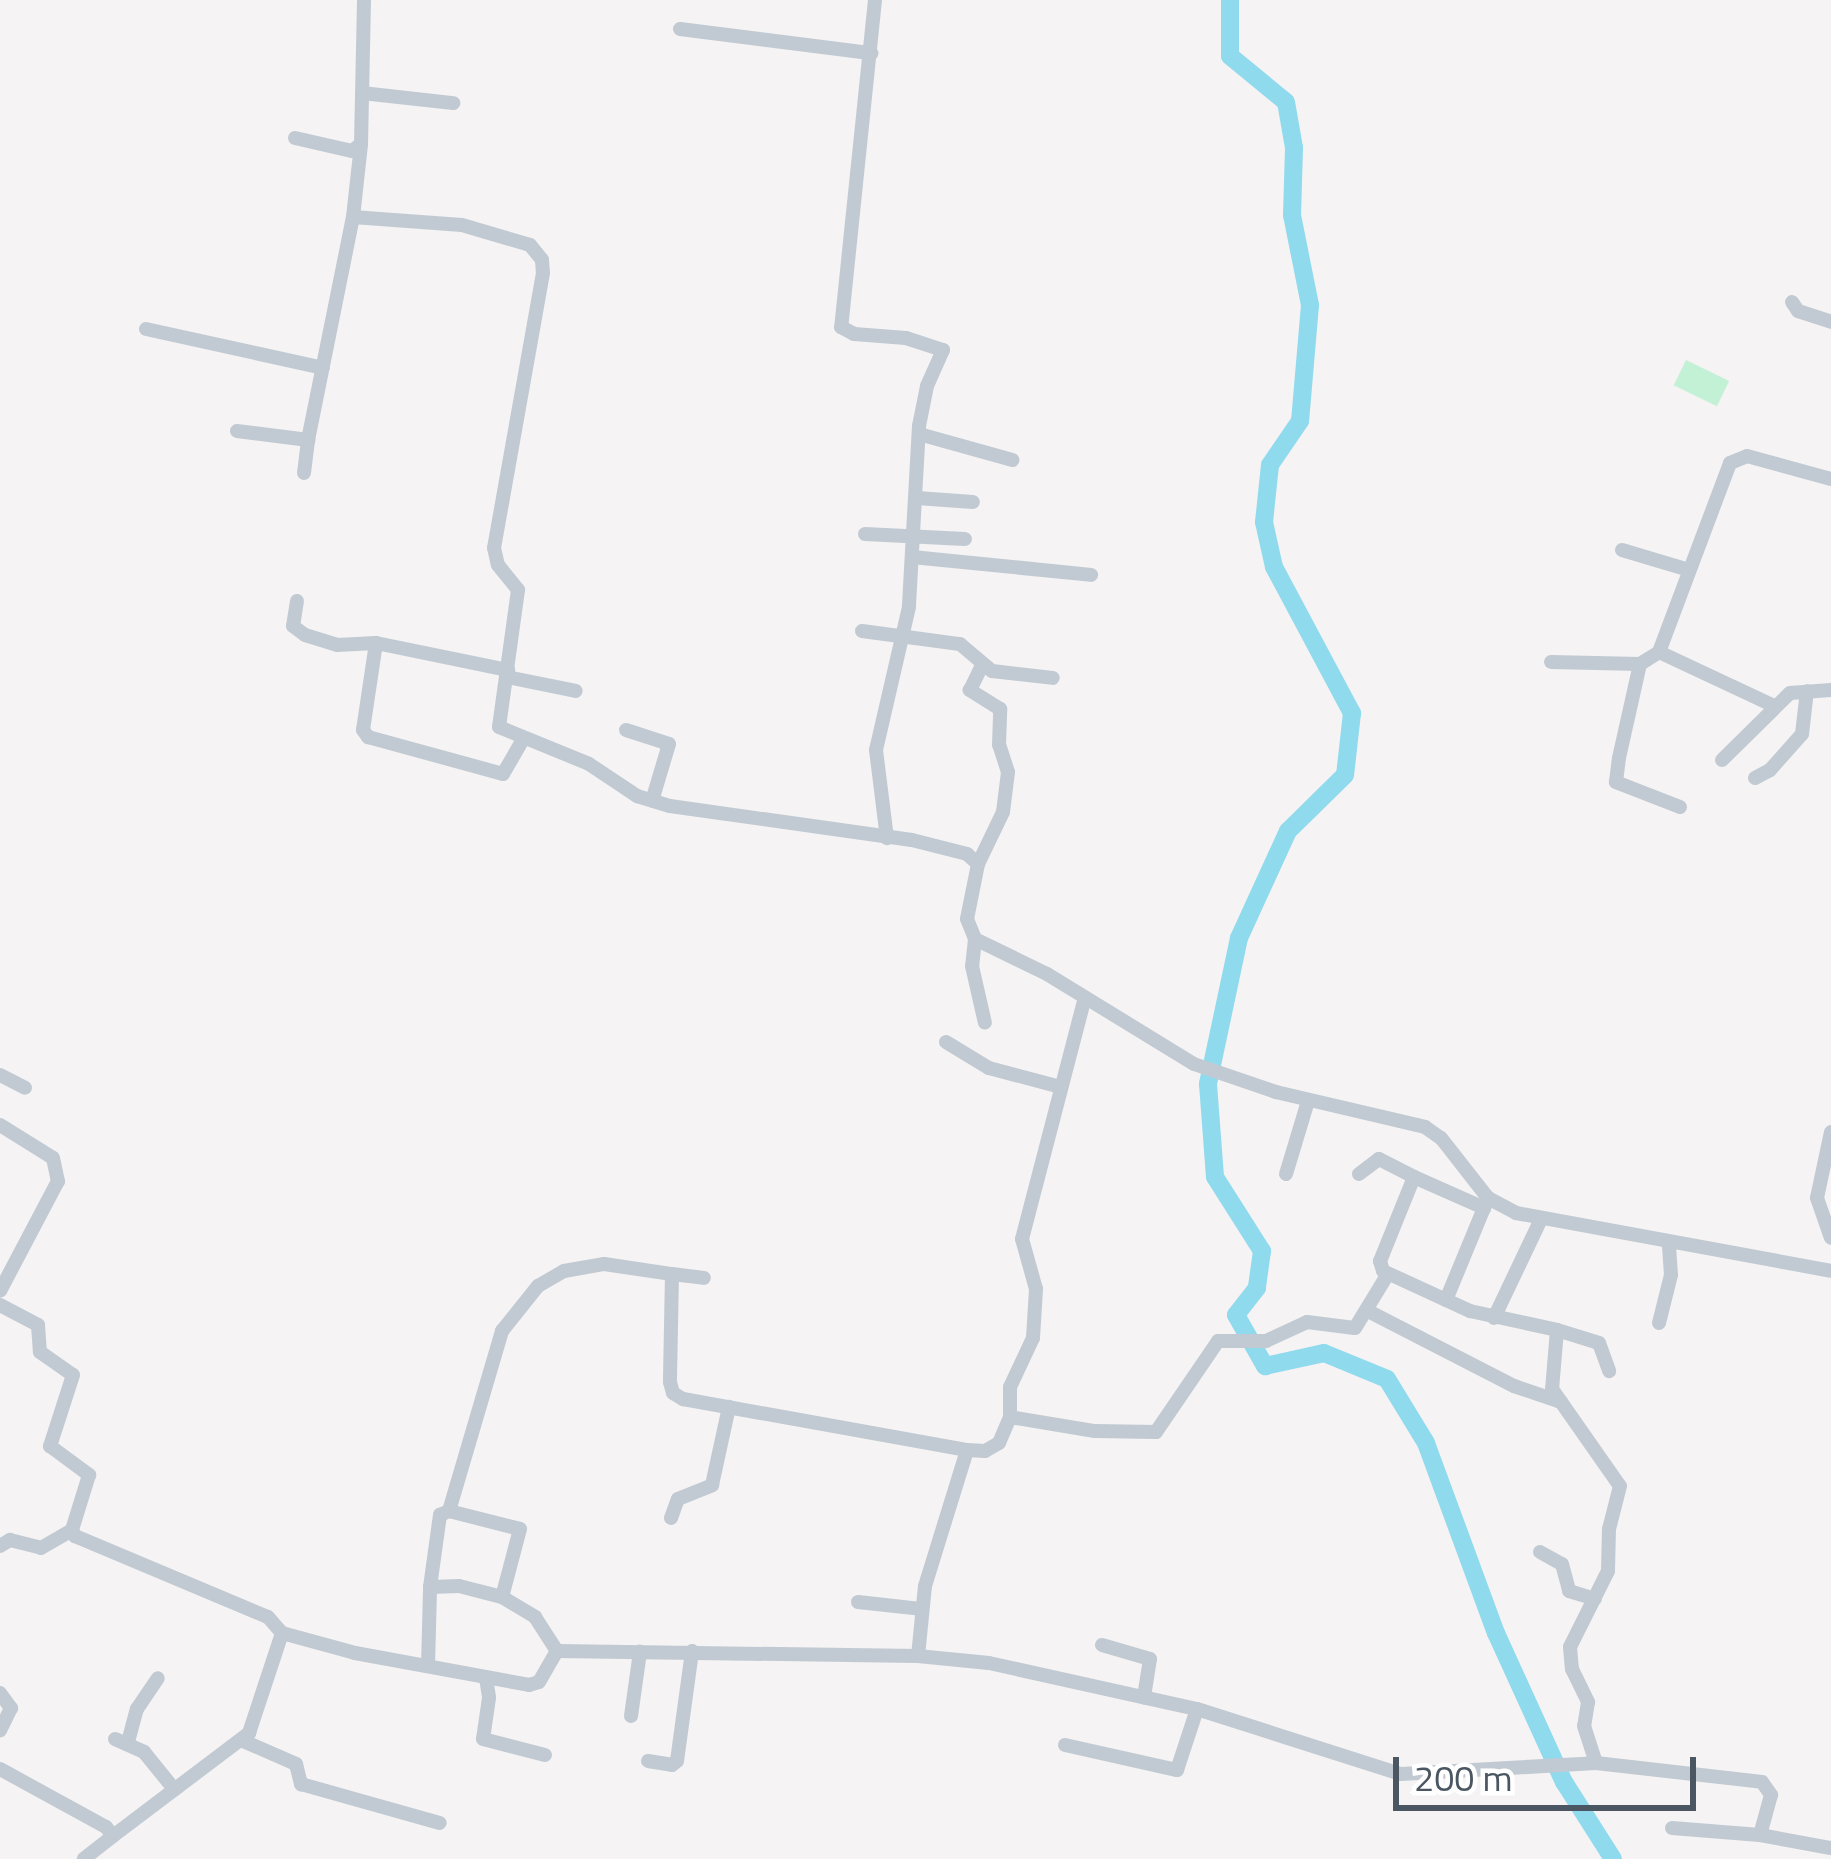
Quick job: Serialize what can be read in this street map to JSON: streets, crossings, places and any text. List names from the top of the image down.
{
  "scale_bar": "200 m"
}
